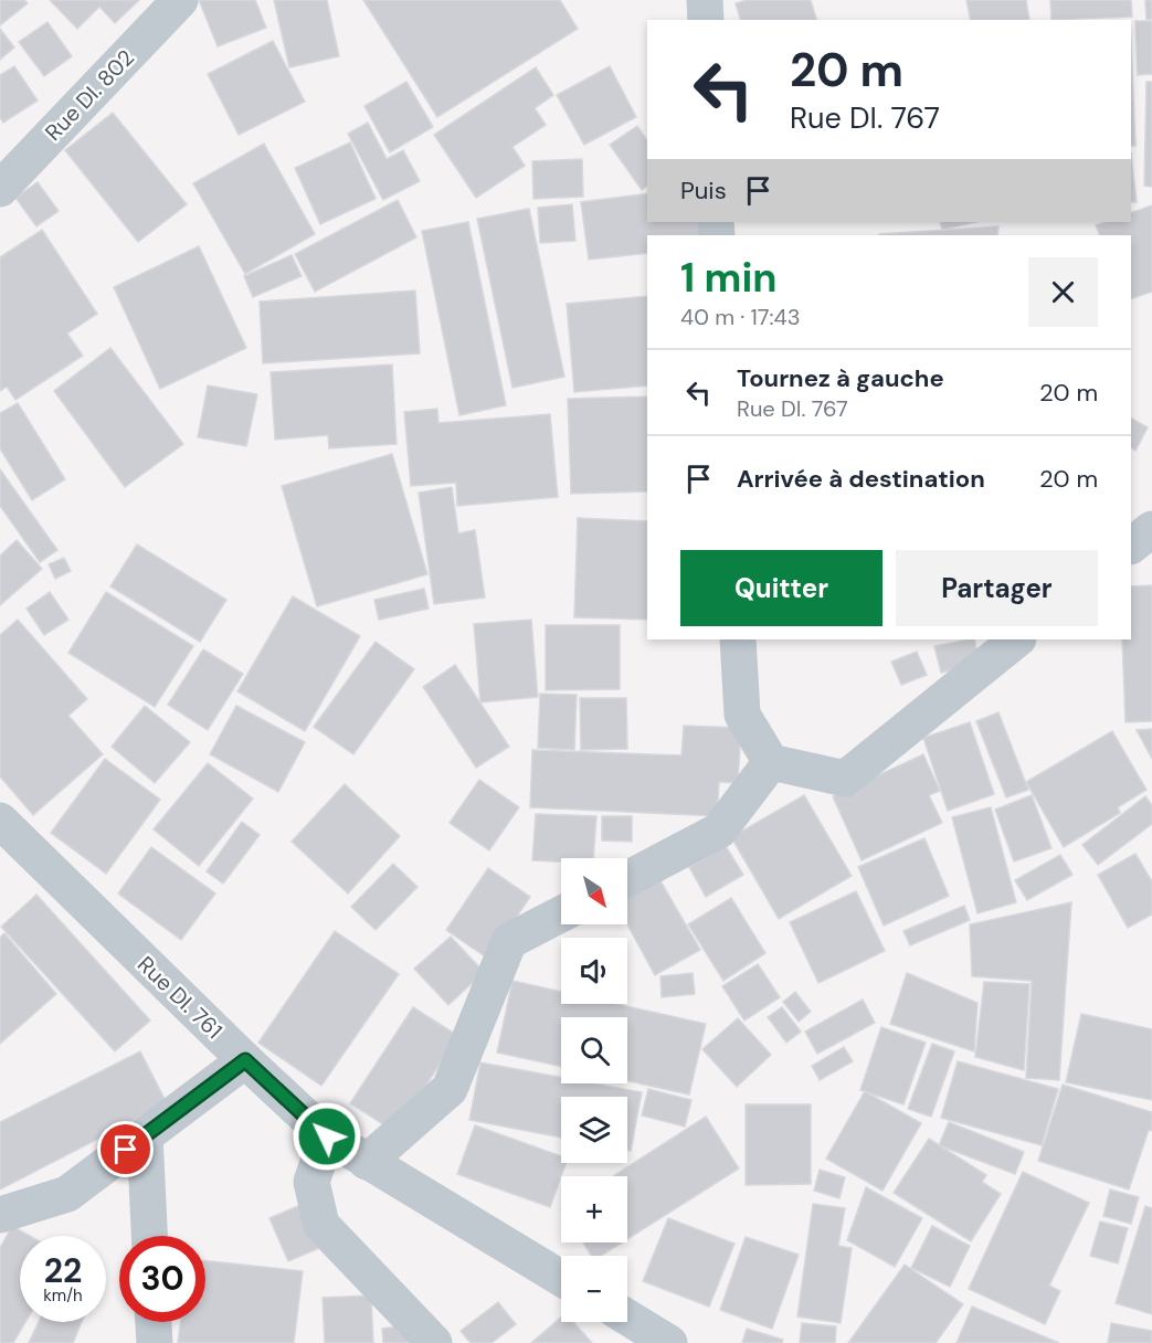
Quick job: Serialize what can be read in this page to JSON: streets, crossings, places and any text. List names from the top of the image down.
{
  "streets": {
    "street": ["Rue DI. 802", "Rue DI. 761"]
  },
  "north": "bottom right",
  "page": {
    "turn": ["20 m", "Rue DI. 767"],
    "then": "Puis",
    "heading": ["1 min", "40 m · 17:43"],
    "list": [
      {
        "name": "Tournez à gauche",
        "note": "Rue DI. 767",
        "value": "20 m"
      },
      {
        "name": "Arrivée à destination",
        "value": "20 m"
      }
    ],
    "buttons": ["Quitter", "Partager"],
    "map_buttons": ["+", "−"],
    "speed": "22 km/h",
    "limit": "30"
  }
}
